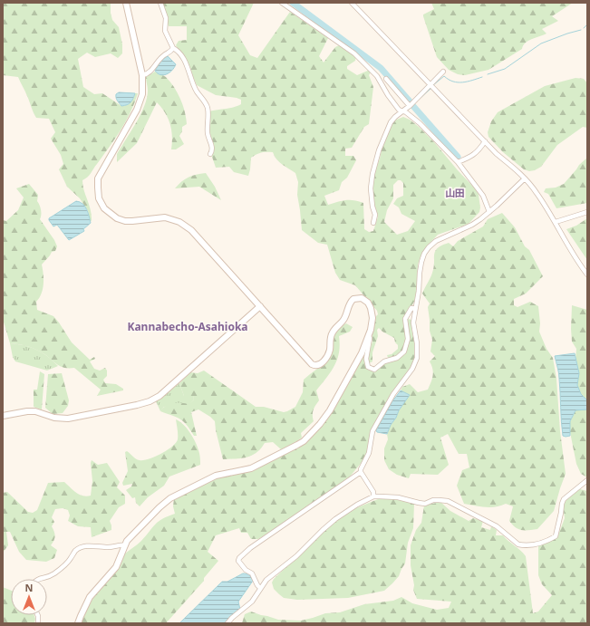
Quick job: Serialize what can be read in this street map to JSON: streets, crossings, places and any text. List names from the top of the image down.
{
  "districts": ["山田", "Kannabecho-Asahioka"],
  "north": "top"
}
